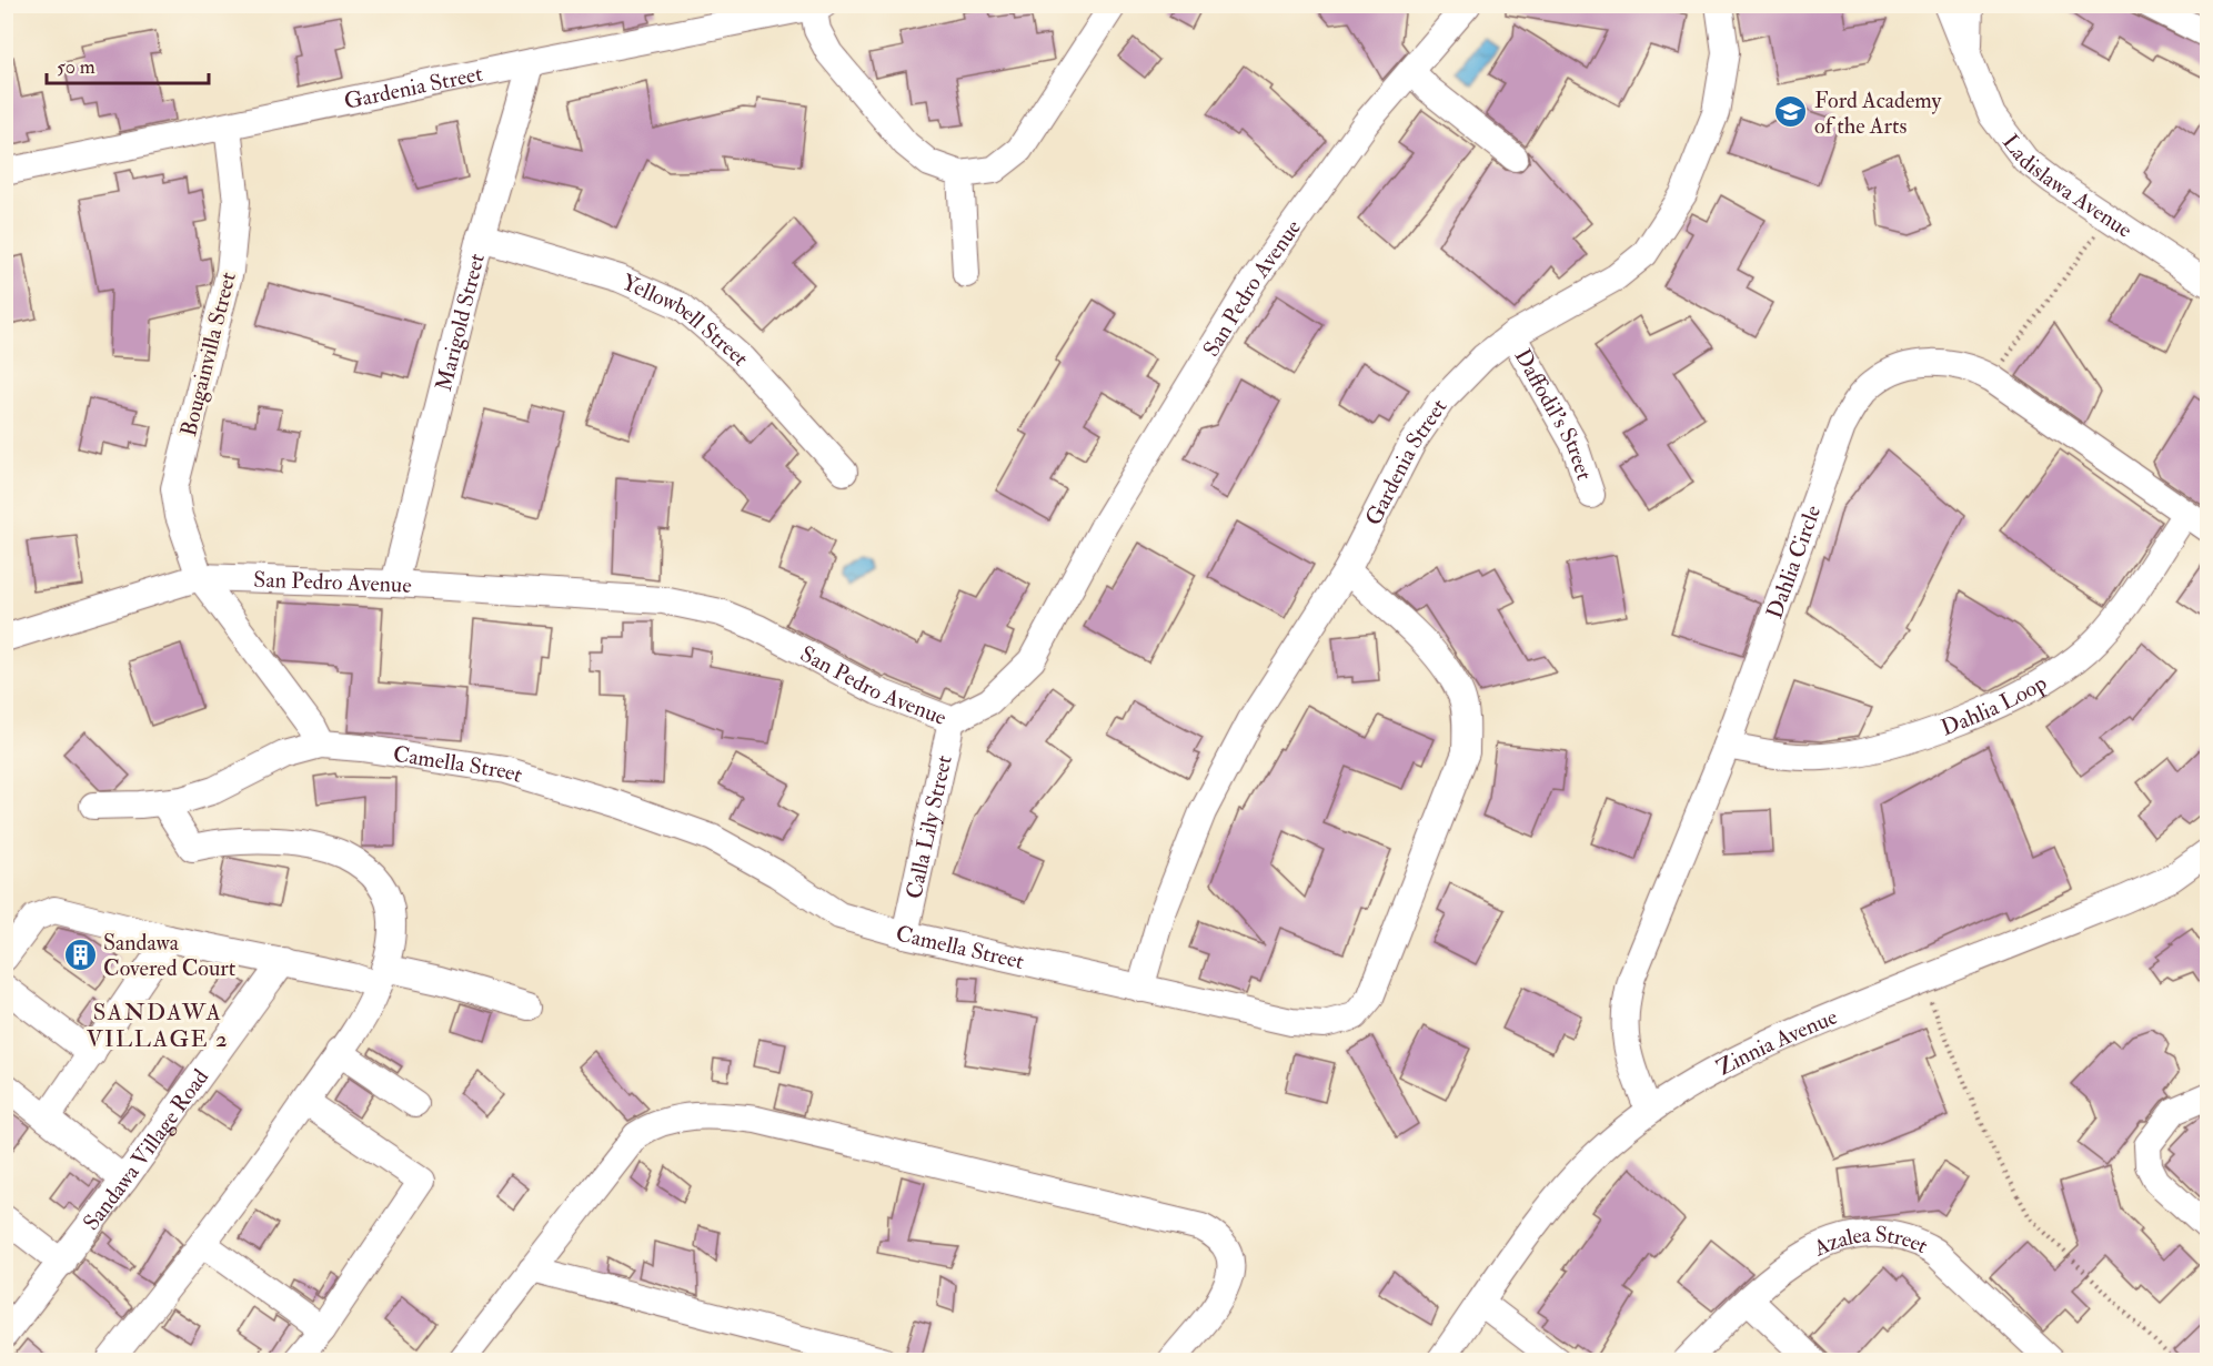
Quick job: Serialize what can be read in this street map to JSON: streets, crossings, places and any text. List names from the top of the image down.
{
  "streets": {
    "street": [
      "Gardenia Street",
      "Ladislawa Avenue",
      "San Pedro Avenue",
      "Marigold Street",
      "Yellowbell Street",
      "Bougainvilla Street",
      "Daffodil’s Street",
      "Dahlia Circle",
      "Dahlia Loop",
      "Camella Street",
      "Calla Lily Street",
      "Zinnia Avenue",
      "Sandawa Village Road",
      "Azalea Street"
    ]
  },
  "crossings": [
    ["Gardenia Street", "Marigold Street"],
    ["Gardenia Street", "Bougainvilla Street"],
    ["Gardenia Street", "Daffodil’s Street"],
    ["Gardenia Street", "Camella Street"],
    ["San Pedro Avenue", "Marigold Street"],
    ["San Pedro Avenue", "Bougainvilla Street"],
    ["San Pedro Avenue", "Calla Lily Street"],
    ["Marigold Street", "Yellowbell Street"],
    ["Bougainvilla Street", "Camella Street"],
    ["Dahlia Circle", "Dahlia Loop"],
    ["Dahlia Circle", "Zinnia Avenue"],
    ["Camella Street", "Calla Lily Street"]
  ],
  "districts": ["SANDAWA VILLAGE 2"],
  "places": {
    "school or university": ["Ford Academy of the Arts"],
    "building": ["Sandawa Covered Court"]
  },
  "scale_bar": "50 m"
}
